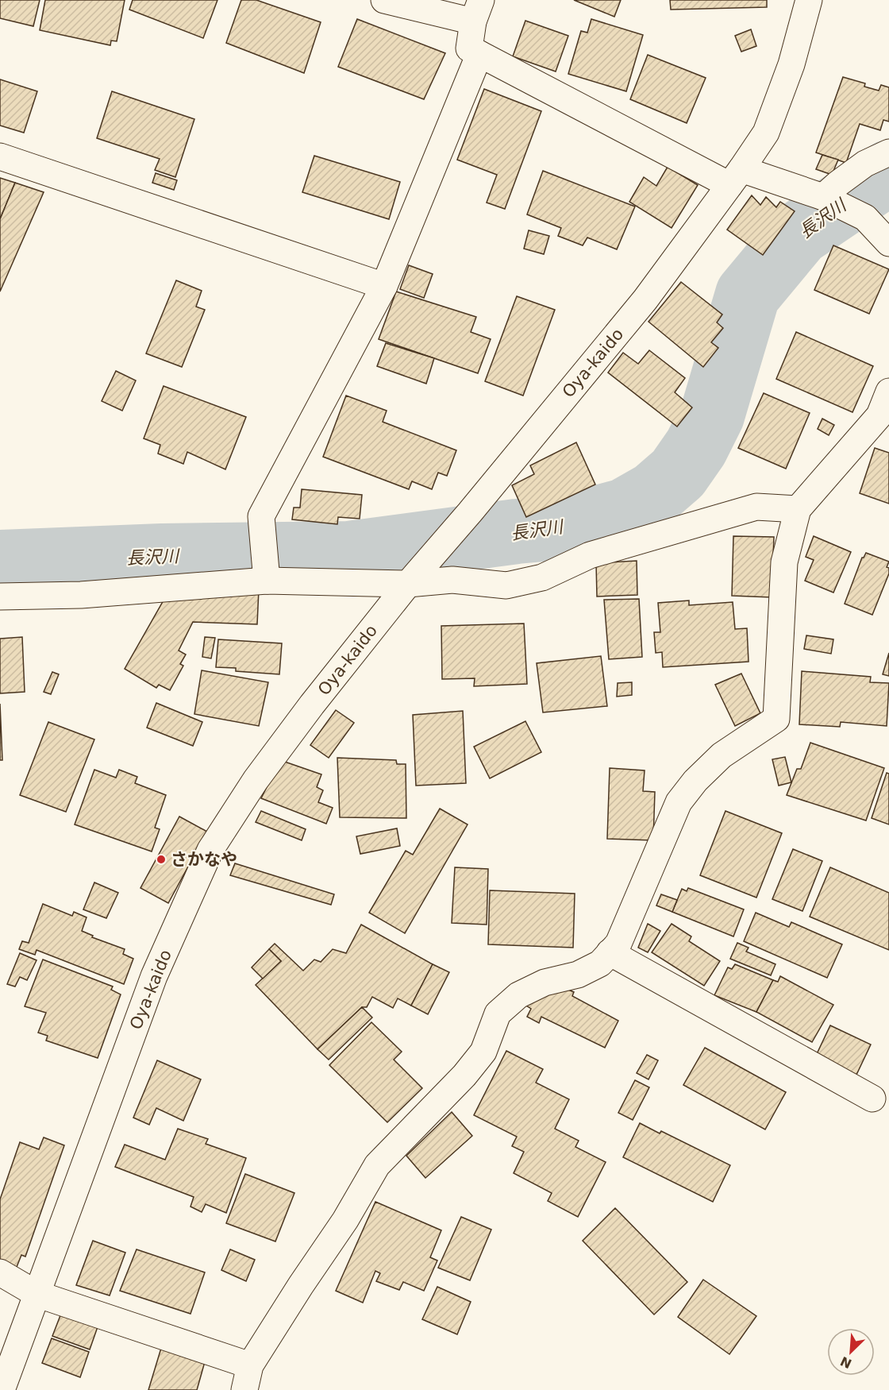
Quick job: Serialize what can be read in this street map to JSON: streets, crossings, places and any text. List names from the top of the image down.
{
  "streets": {
    "street": ["Oya-kaido"]
  },
  "water": ["長沢川"],
  "places": ["さかなや"],
  "north": "bottom left"
}
